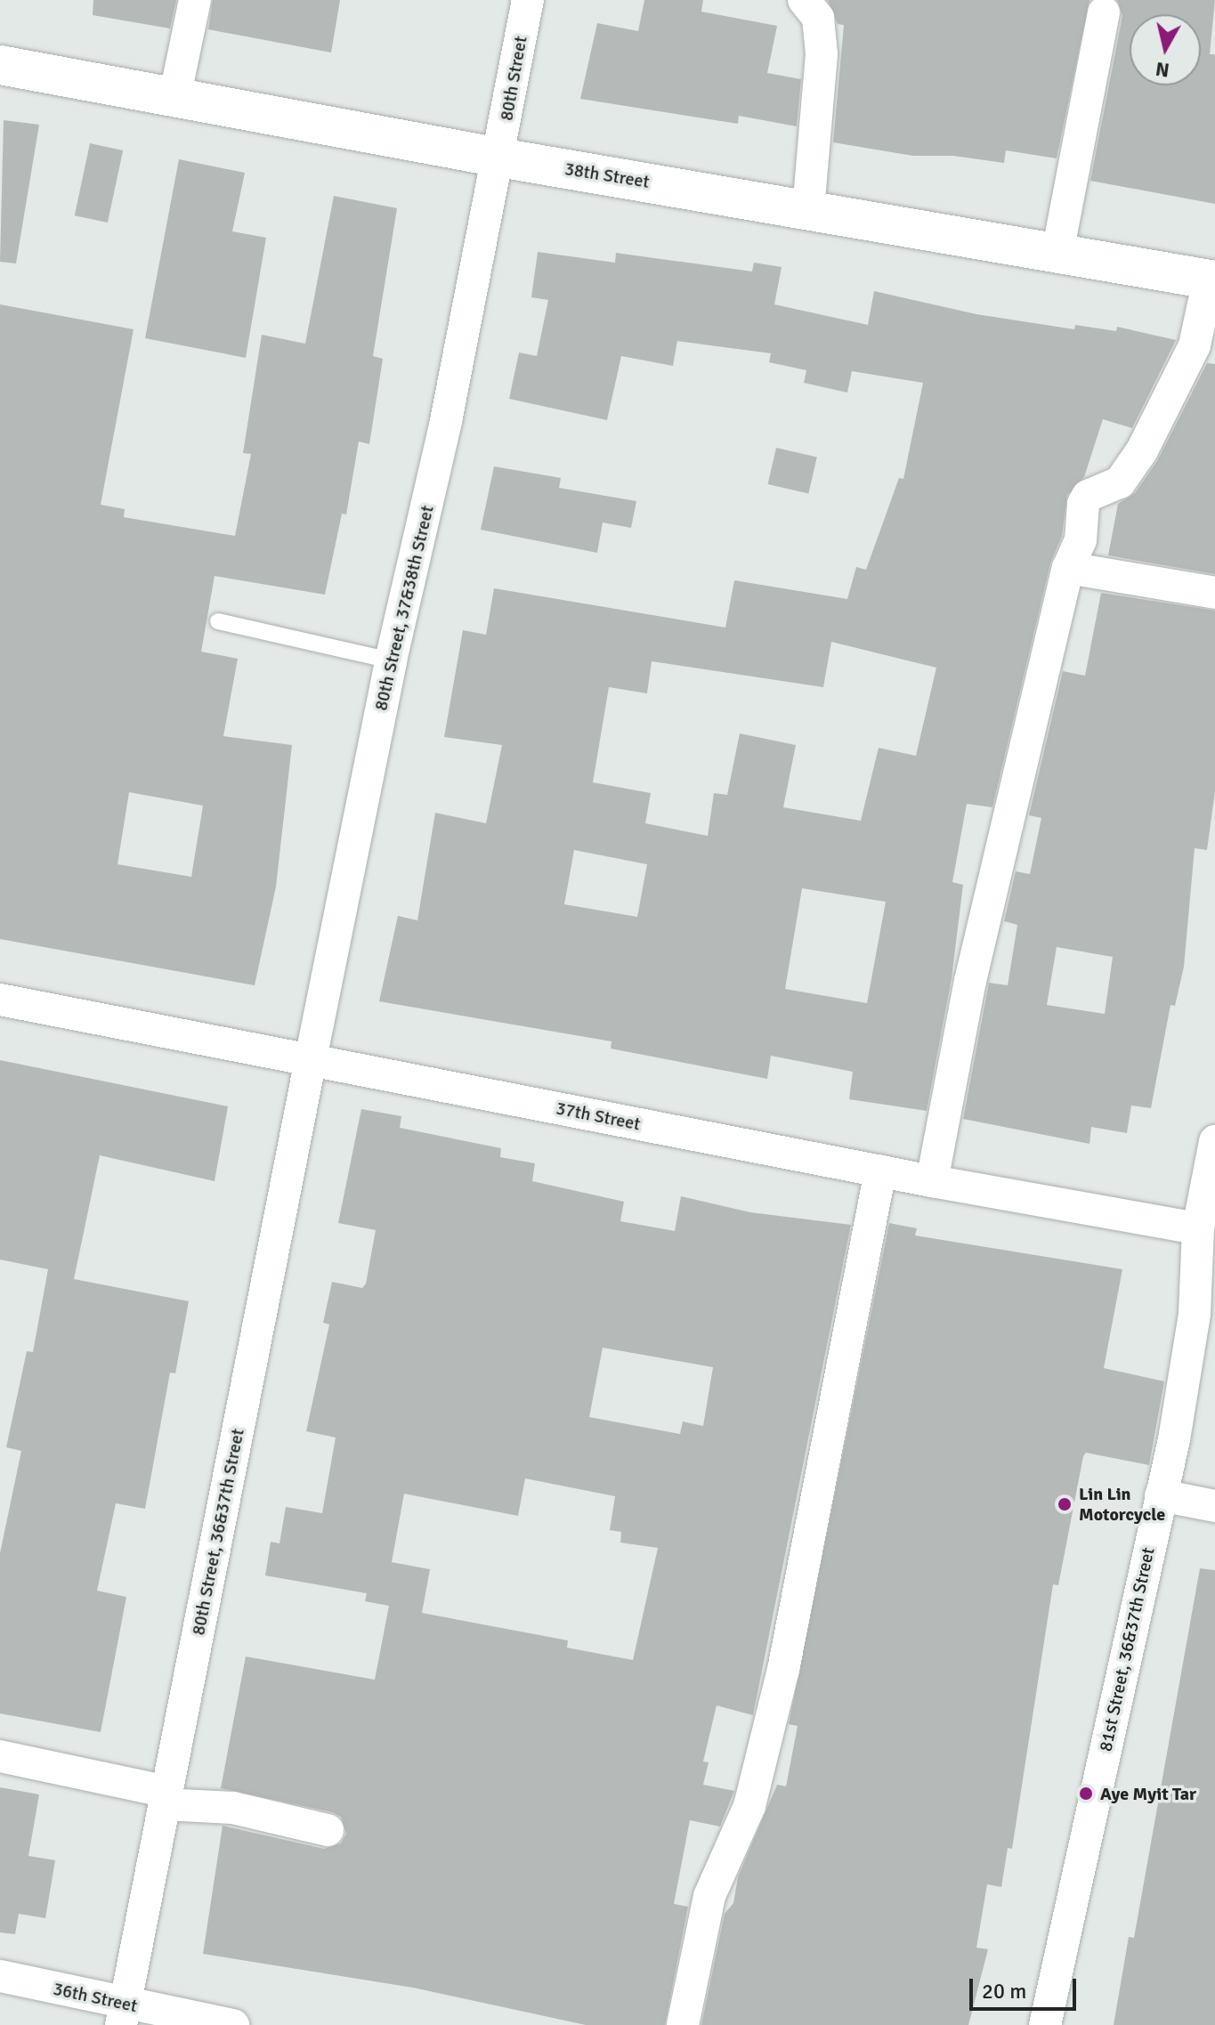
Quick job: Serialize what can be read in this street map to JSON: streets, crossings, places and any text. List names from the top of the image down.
{
  "streets": {
    "main road": ["38th Street"],
    "street": [
      "80th Street",
      "80th Street, 37&38th Street",
      "37th Street",
      "80th Street, 36&37th Street",
      "81st Street, 36&37th Street",
      "36th Street"
    ]
  },
  "crossings": [
    ["80th Street", "38th Street"],
    ["80th Street", "80th Street, 37&38th Street"],
    ["38th Street", "80th Street, 37&38th Street"],
    ["80th Street, 37&38th Street", "37th Street"],
    ["80th Street, 37&38th Street", "80th Street, 36&37th Street"],
    ["37th Street", "80th Street, 36&37th Street"],
    ["37th Street", "81st Street, 36&37th Street"],
    ["80th Street, 36&37th Street", "36th Street"]
  ],
  "places": ["Lin Lin Motorcycle", "Aye Myit Tar"],
  "scale_bar": "20 m",
  "north": "bottom"
}
